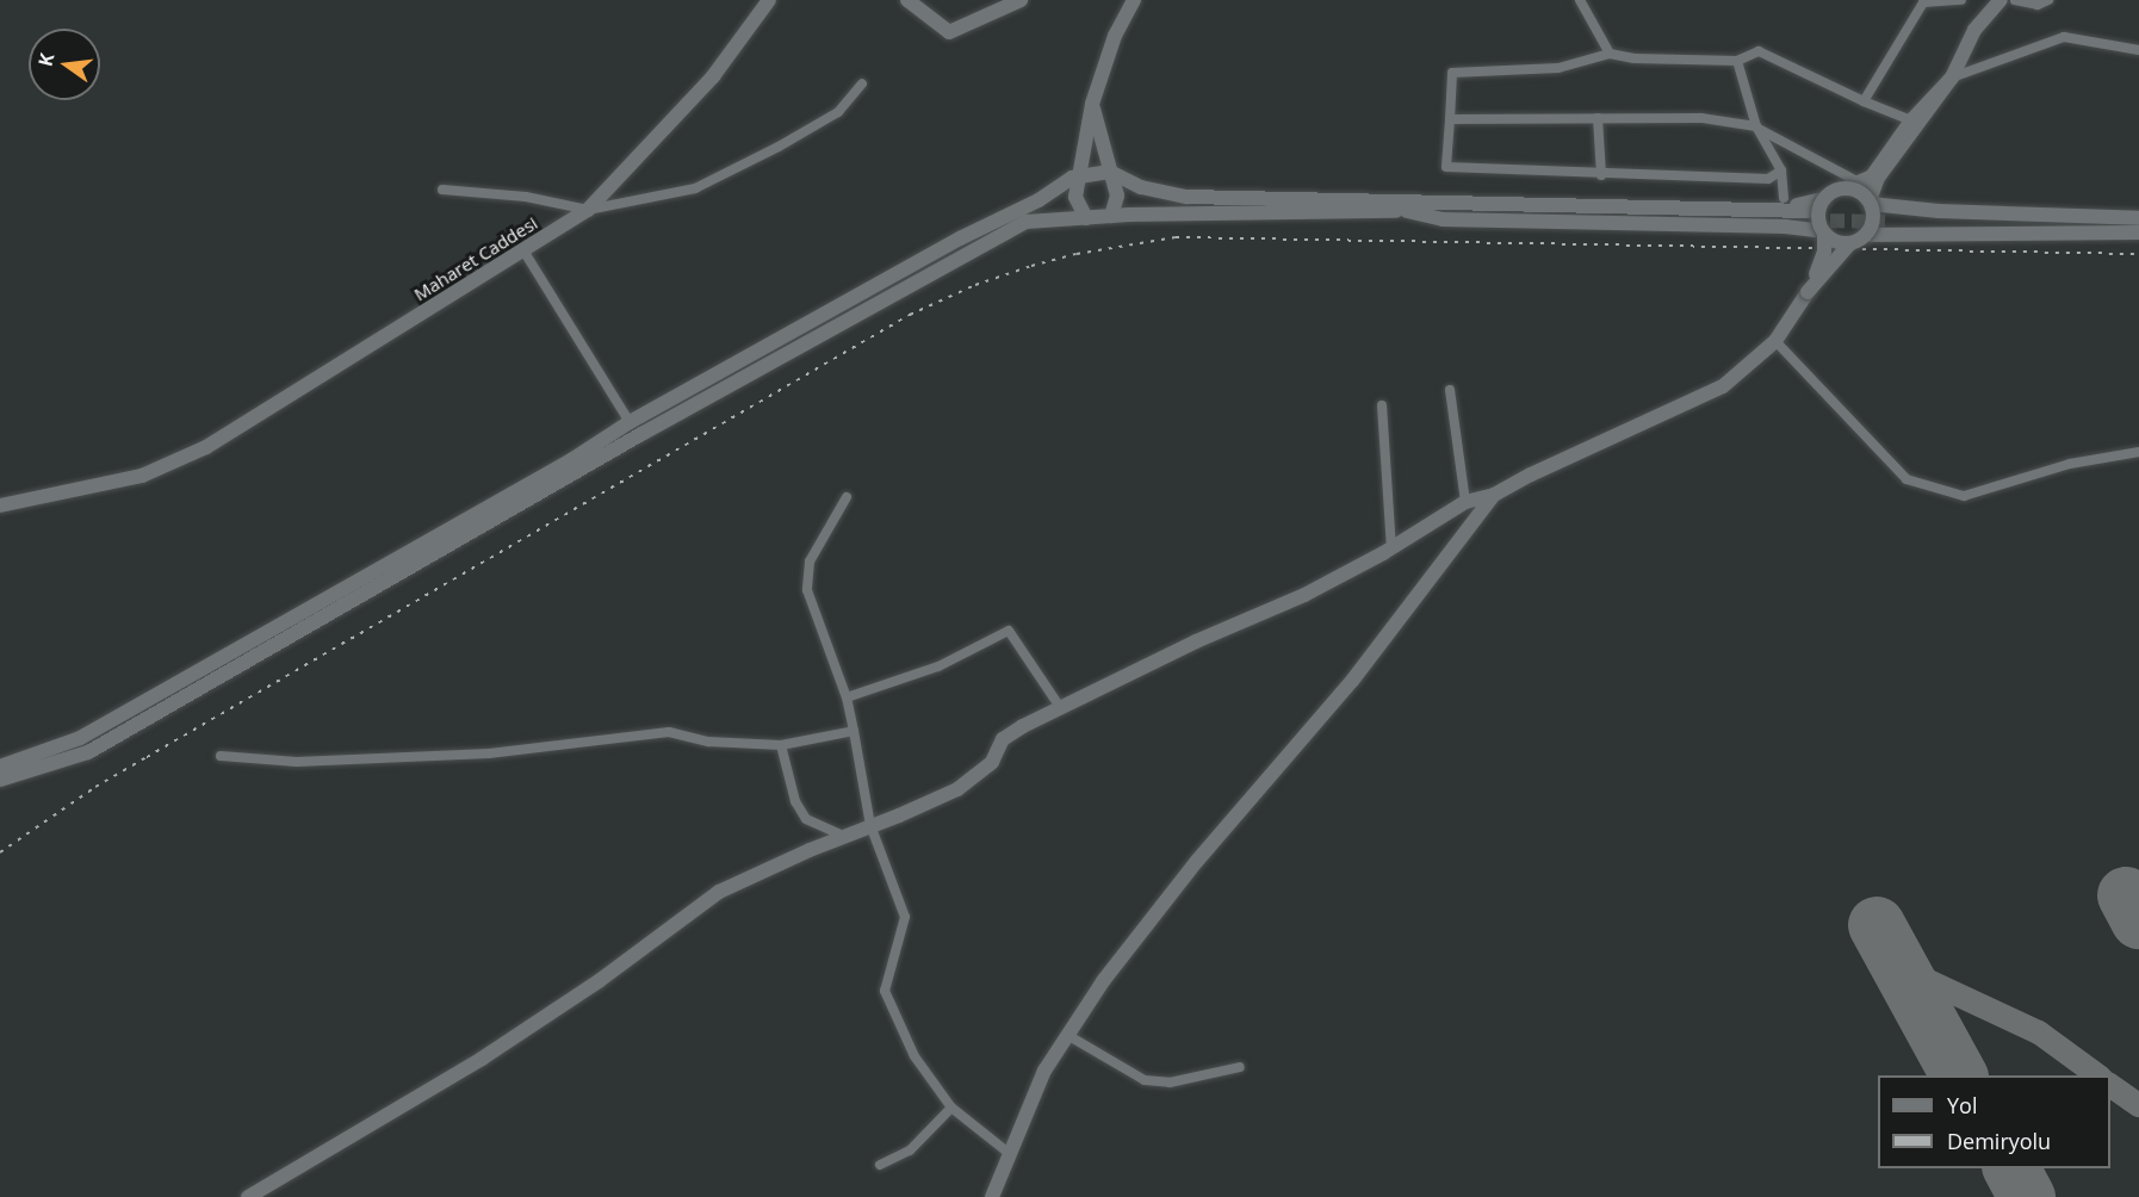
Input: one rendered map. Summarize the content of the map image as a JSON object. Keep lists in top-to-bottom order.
{
  "streets": {
    "main road": ["Maharet Caddesi"]
  },
  "legend": ["Yol", "Demiryolu"],
  "north": "left"
}
